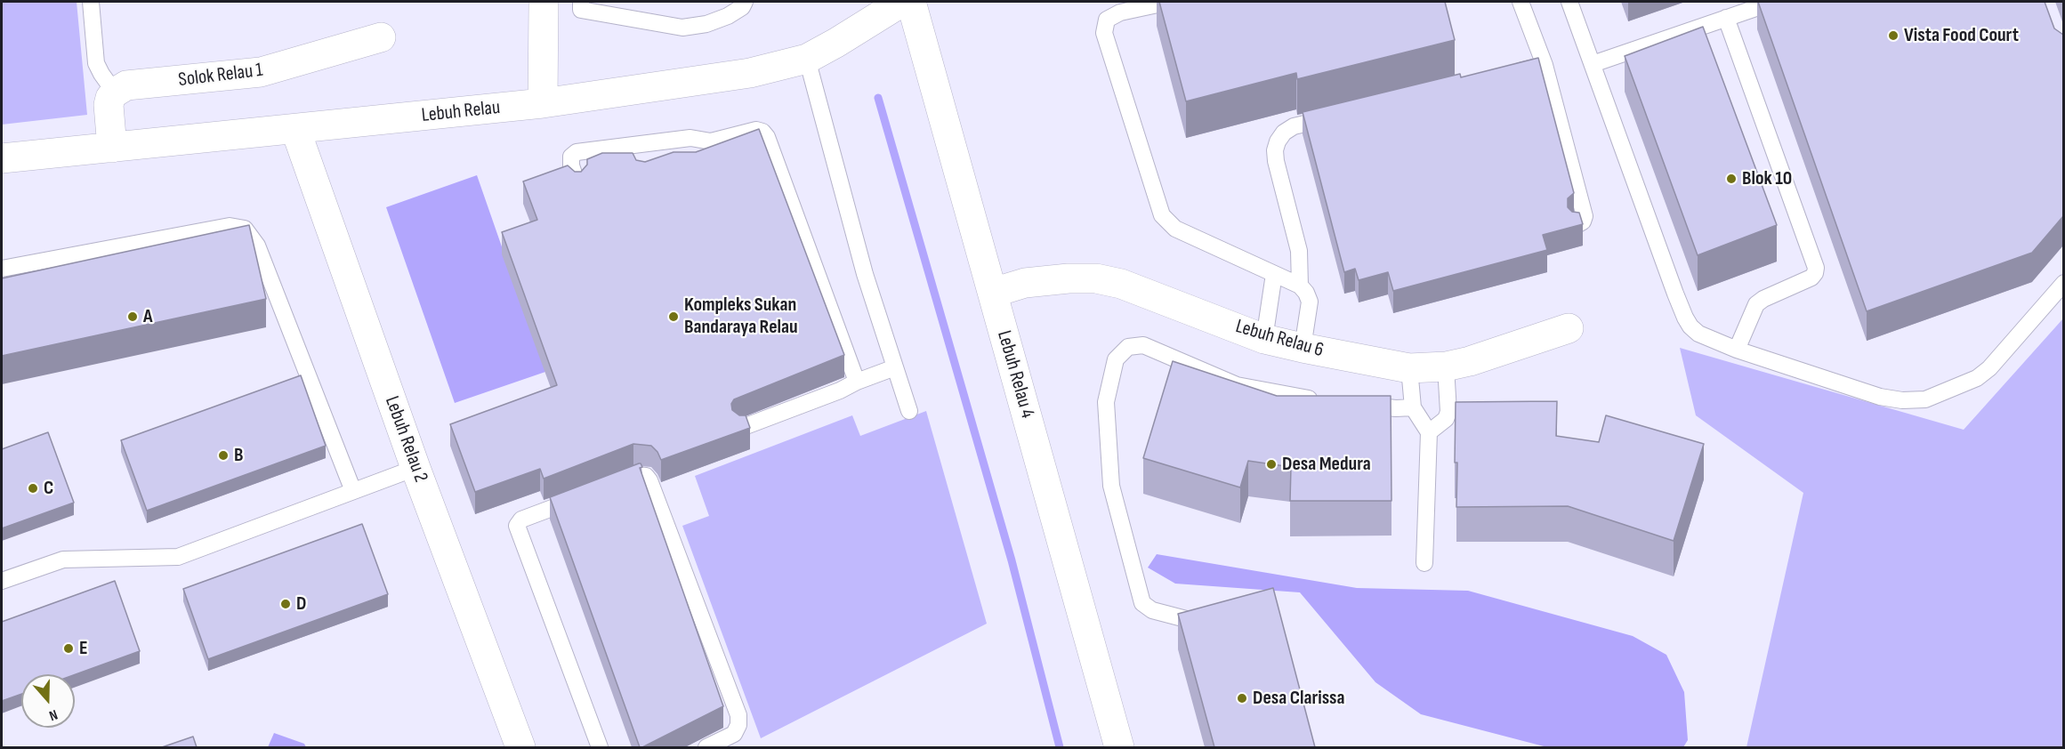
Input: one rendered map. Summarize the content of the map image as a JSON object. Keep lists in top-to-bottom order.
{
  "streets": {
    "street": [
      "Solok Relau 1",
      "Lebuh Relau",
      "Lebuh Relau 6",
      "Lebuh Relau 4",
      "Lebuh Relau 2"
    ]
  },
  "crossings": [
    ["Lebuh Relau", "Lebuh Relau 2"],
    ["Lebuh Relau 6", "Lebuh Relau 4"]
  ],
  "places": [
    "Vista Food Court",
    "Blok 10",
    "A",
    "Kompleks Sukan Bandaraya Relau",
    "B",
    "Desa Medura",
    "C",
    "D",
    "E",
    "Desa Clarissa"
  ],
  "north": "bottom"
}
